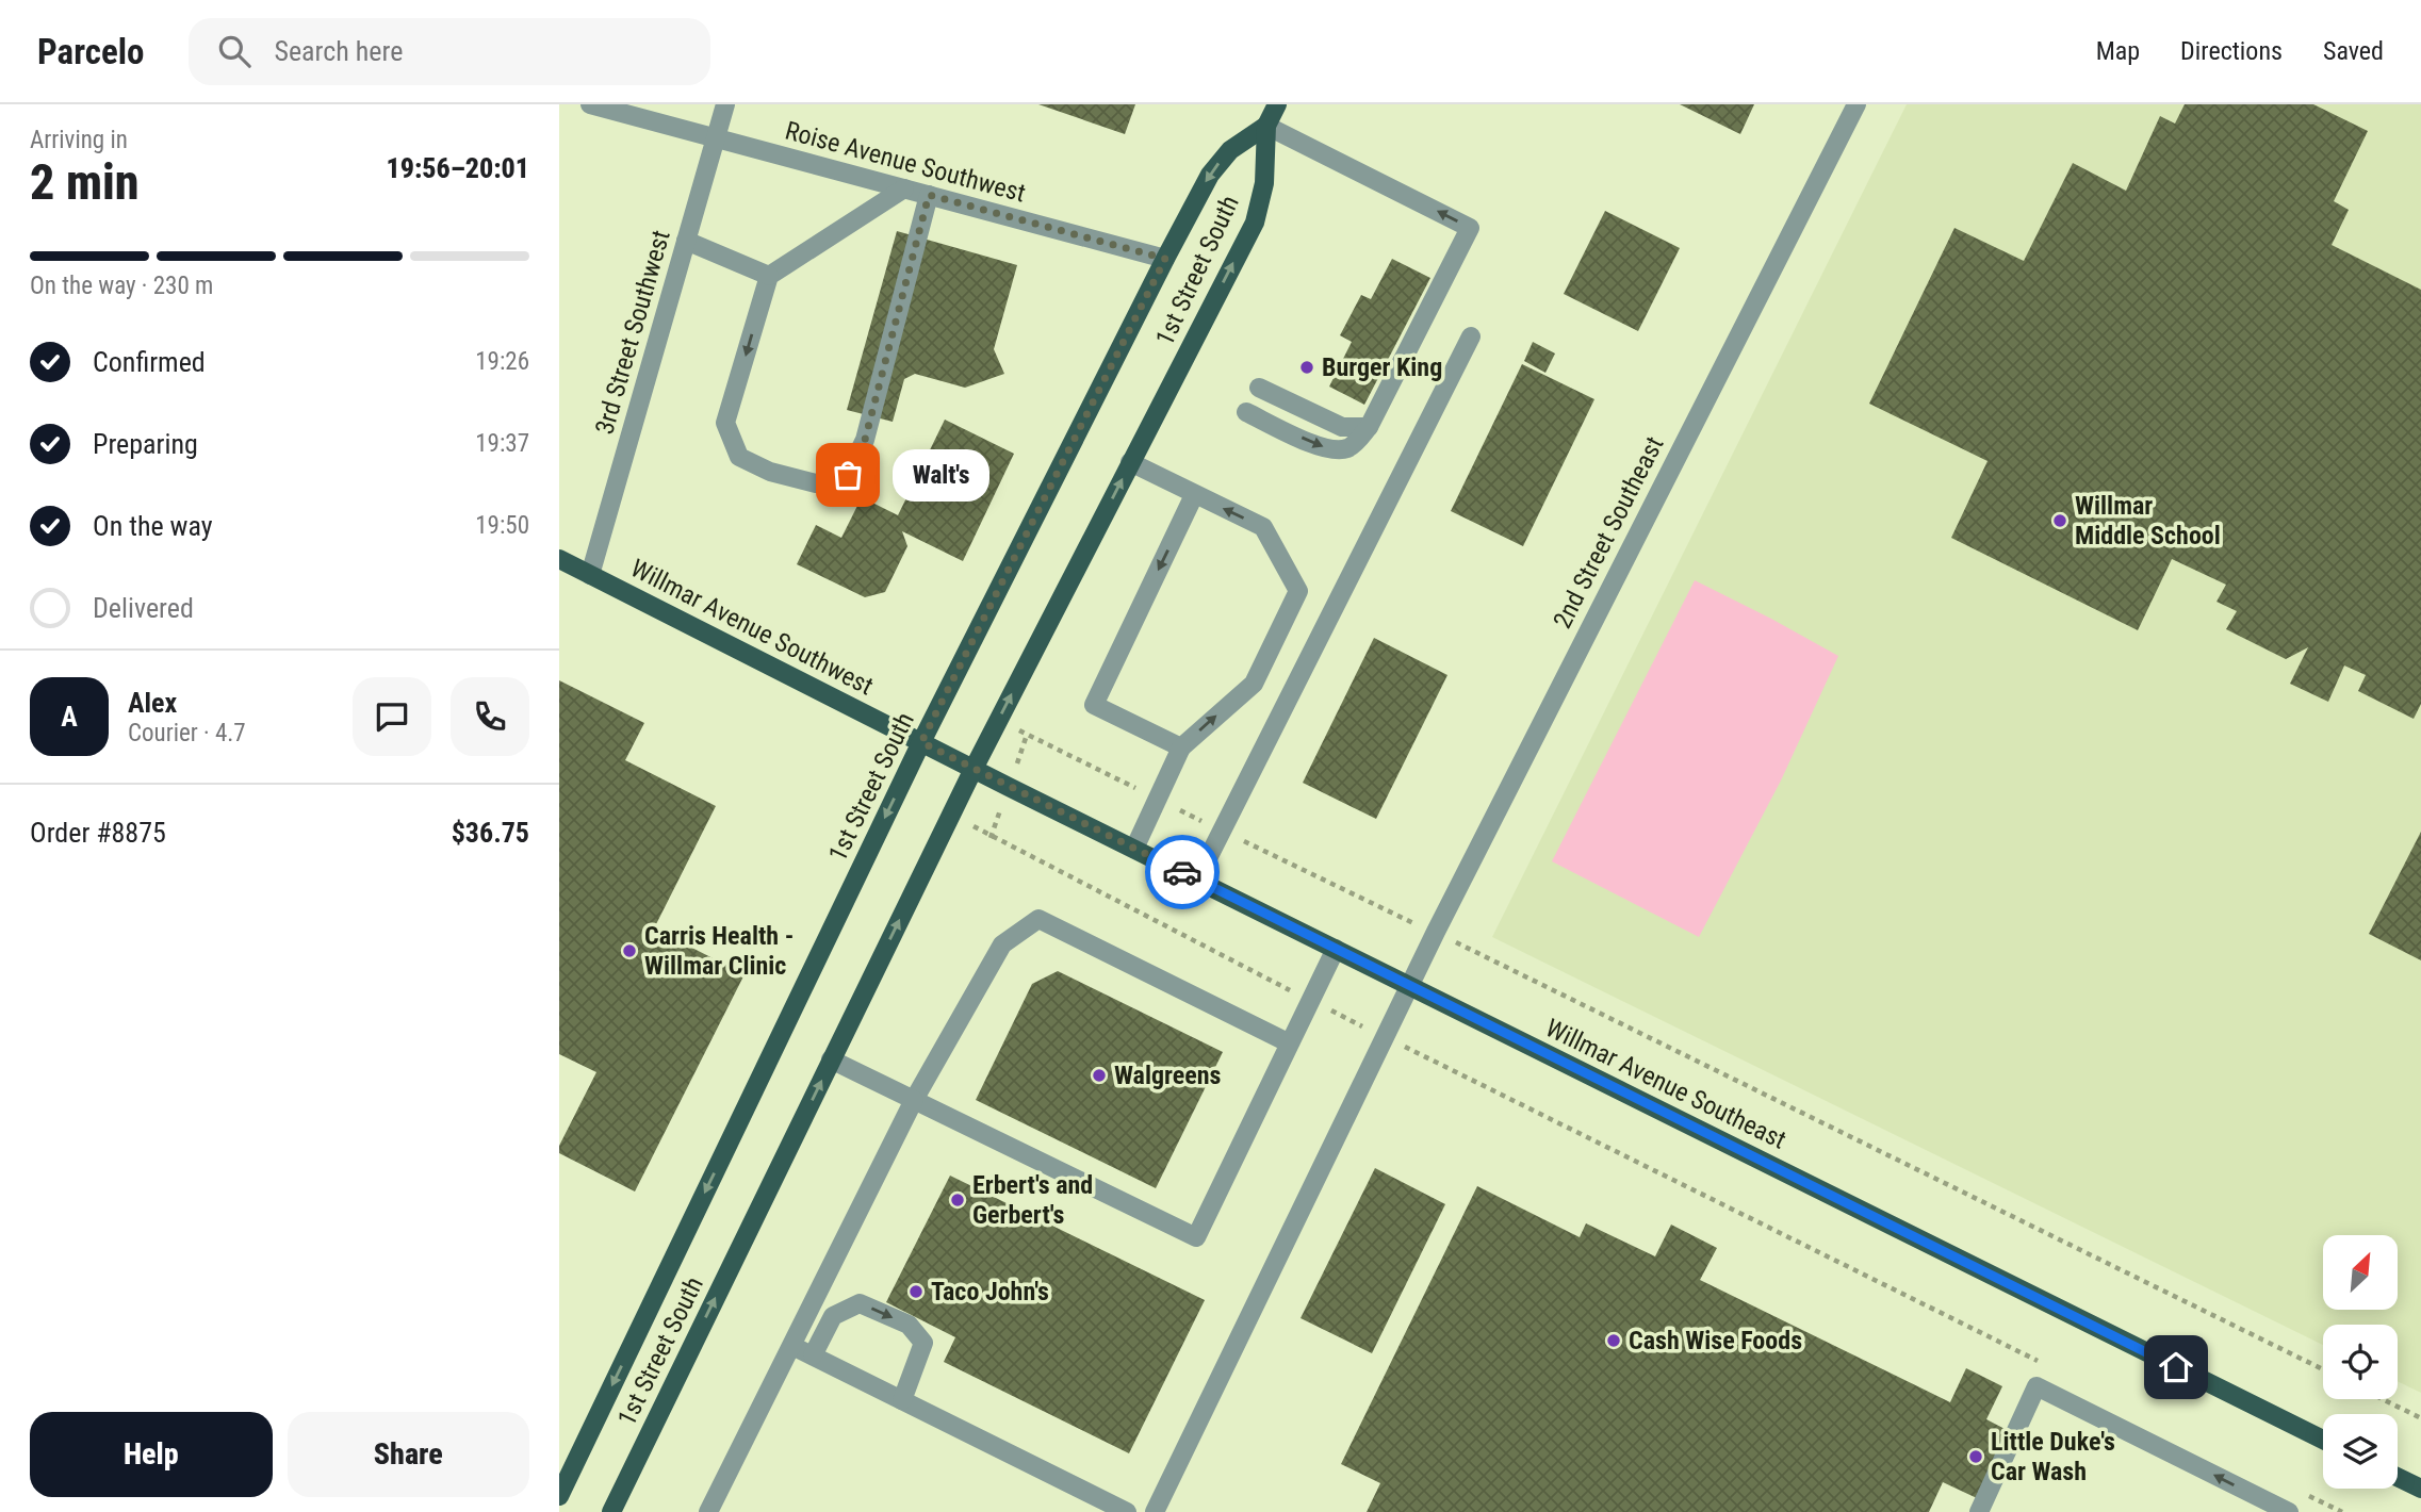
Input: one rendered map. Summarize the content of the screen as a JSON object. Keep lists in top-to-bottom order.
{
  "streets": {
    "main road": ["1st Street South", "Willmar Avenue Southwest", "Willmar Avenue Southeast"],
    "street": ["Roise Avenue Southwest", "3rd Street Southwest", "2nd Street Southeast"]
  },
  "crossings": [
    ["Roise Avenue Southwest", "1st Street South"],
    ["Roise Avenue Southwest", "3rd Street Southwest"],
    ["1st Street South", "Willmar Avenue Southwest"],
    ["1st Street South", "Willmar Avenue Southeast"],
    ["3rd Street Southwest", "Willmar Avenue Southwest"],
    ["2nd Street Southeast", "Willmar Avenue Southeast"],
    ["Willmar Avenue Southwest", "Willmar Avenue Southeast"]
  ],
  "places": [
    "Burger King",
    "Walt's",
    "Willmar Middle School",
    "Carris Health - Willmar Clinic",
    "Walgreens",
    "Erbert's and Gerbert's",
    "Taco John's",
    "Cash Wise Foods",
    "Little Duke's Car Wash"
  ],
  "north": "top right",
  "page": {
    "header": "Parcelo",
    "search": "Search here",
    "nav": ["Map", "Directions", "Saved"],
    "heading": ["2 min", "Arriving in", "19:56–20:01"],
    "panel": [
      "Alex",
      "Courier · 4.7",
      "Order #8875",
      "$36.75"
    ],
    "bar": "On the way · 230 m",
    "list": [
      ["Confirmed", "19:26"],
      ["Preparing", "19:37"],
      ["On the way", "19:50"],
      "Delivered"
    ],
    "bubble": "Walt's",
    "round": "A",
    "buttons": ["Help", "Share"]
  }
}
